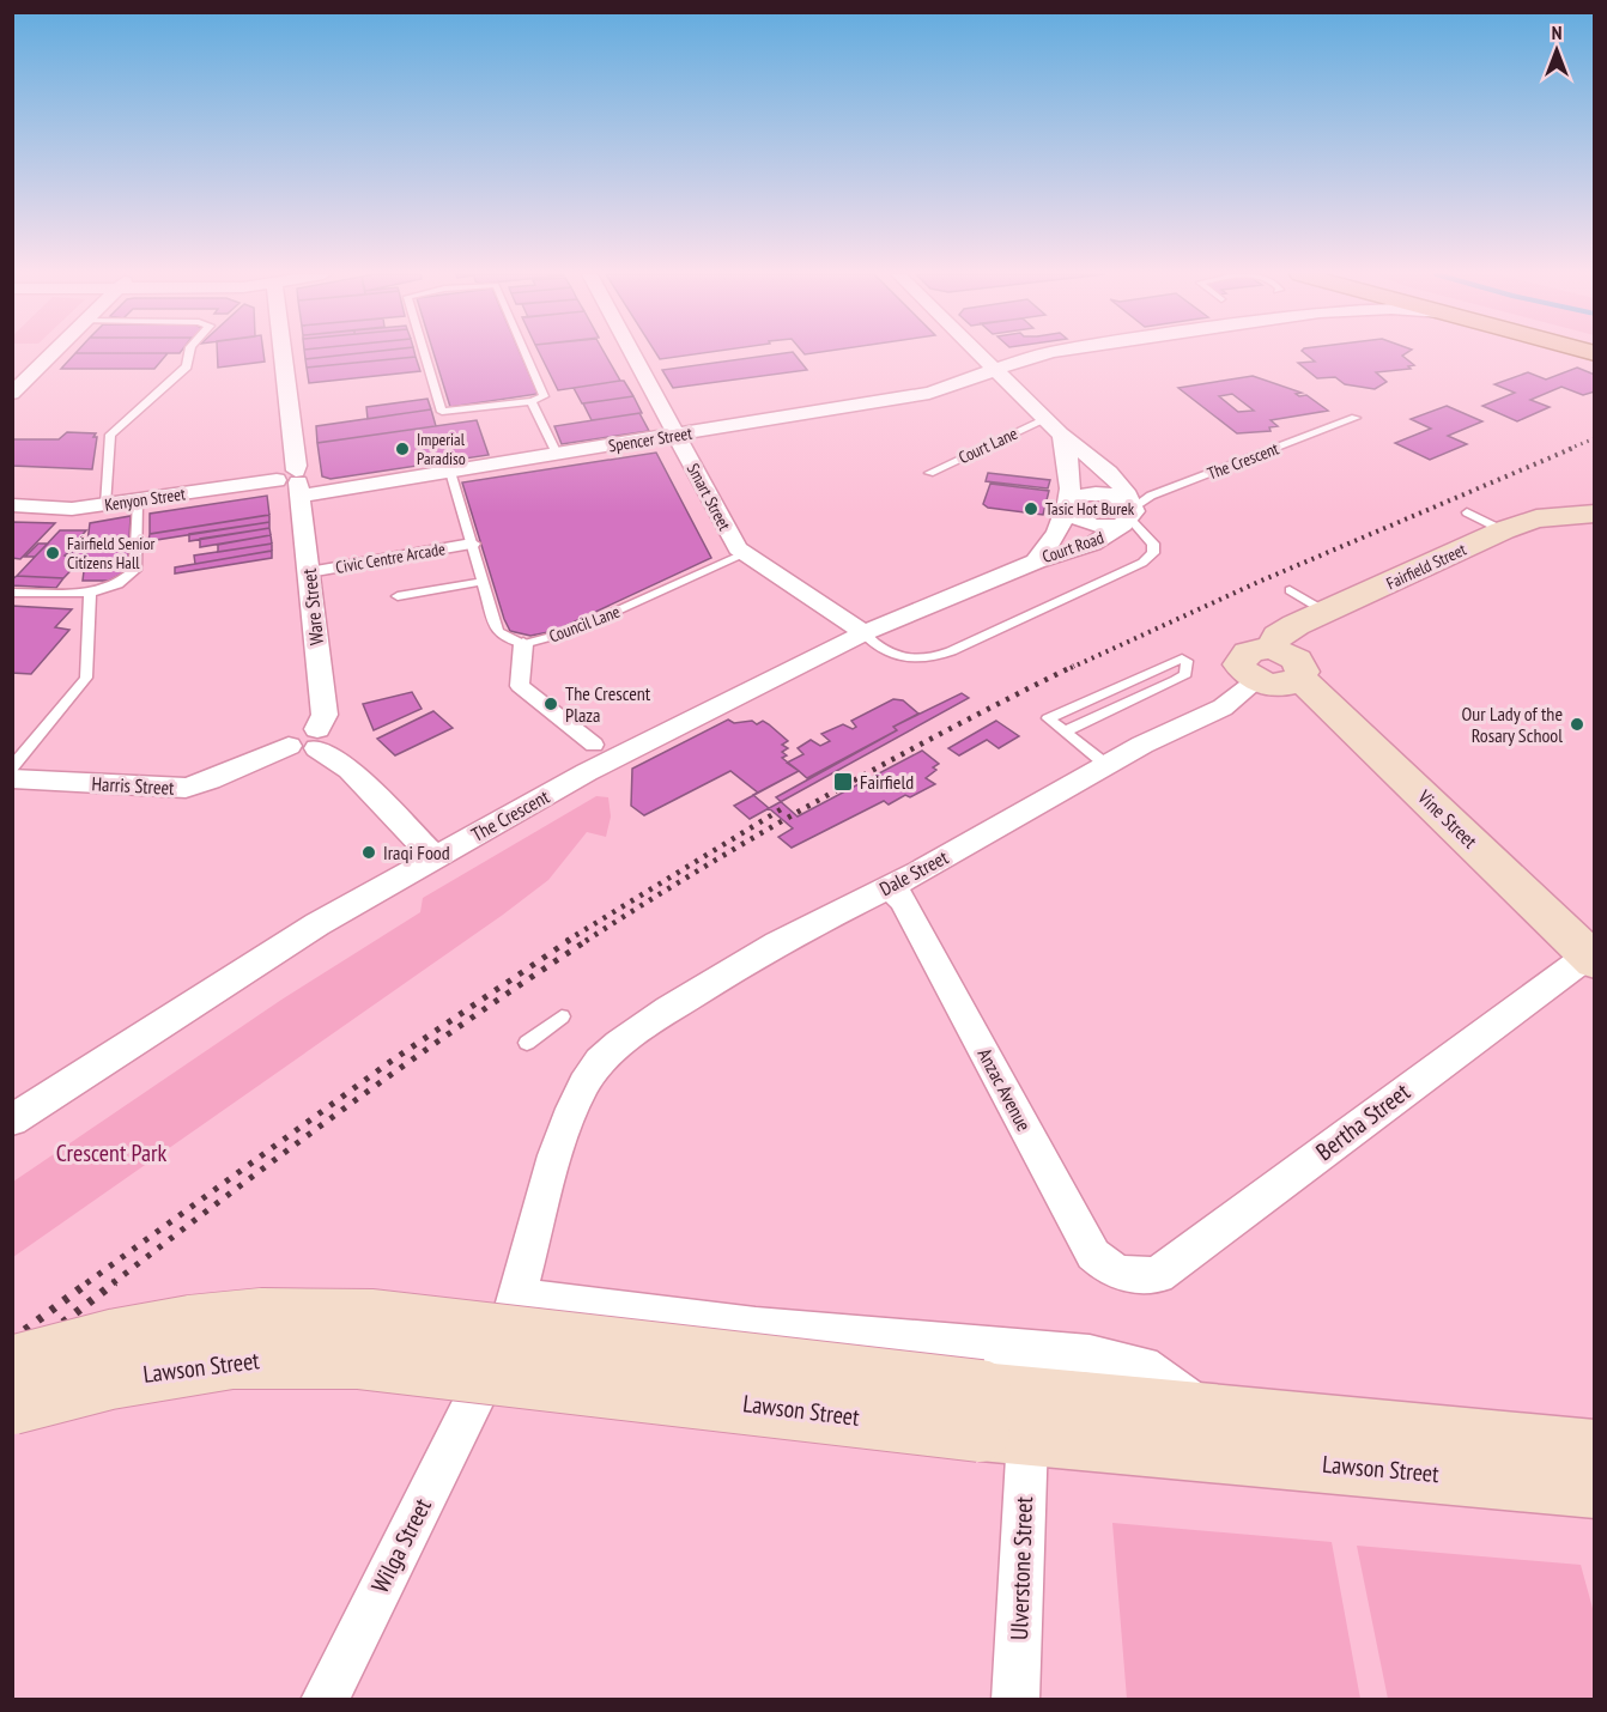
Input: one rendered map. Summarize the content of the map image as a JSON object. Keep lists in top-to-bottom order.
{
  "streets": {
    "main road": ["Fairfield Street", "Vine Street", "Lawson Street"],
    "street": [
      "Spencer Street",
      "The Crescent",
      "Smart Street",
      "Kenyon Street",
      "Court Road",
      "Civic Centre Arcade",
      "Ware Street",
      "Harris Street",
      "Dale Street",
      "Anzac Avenue",
      "Bertha Street",
      "Wilga Street",
      "Ulverstone Street"
    ],
    "lane": ["Court Lane", "Council Lane"]
  },
  "crossings": [
    ["Spencer Street", "Smart Street"],
    ["Spencer Street", "Kenyon Street"],
    ["Spencer Street", "Ware Street"],
    ["Spencer Street", "Council Lane"],
    ["The Crescent", "Smart Street"],
    ["The Crescent", "Court Road"],
    ["Smart Street", "Council Lane"],
    ["Kenyon Street", "Ware Street"],
    ["Civic Centre Arcade", "Ware Street"],
    ["Civic Centre Arcade", "Council Lane"],
    ["Fairfield Street", "Vine Street"],
    ["Fairfield Street", "Dale Street"],
    ["Ware Street", "Harris Street"],
    ["Vine Street", "Bertha Street"],
    ["Dale Street", "Anzac Avenue"],
    ["Dale Street", "Lawson Street"],
    ["Anzac Avenue", "Bertha Street"],
    ["Lawson Street", "Ulverstone Street"]
  ],
  "parks": ["Crescent Park"],
  "places": {
    "other": [
      "Imperial Paradiso",
      "Tasic Hot Burek",
      "Fairfield Senior Citizens Hall",
      "The Crescent Plaza",
      "Our Lady of the Rosary School",
      "Iraqi Food"
    ],
    "transit": ["Fairfield"]
  },
  "north": "top"
}
